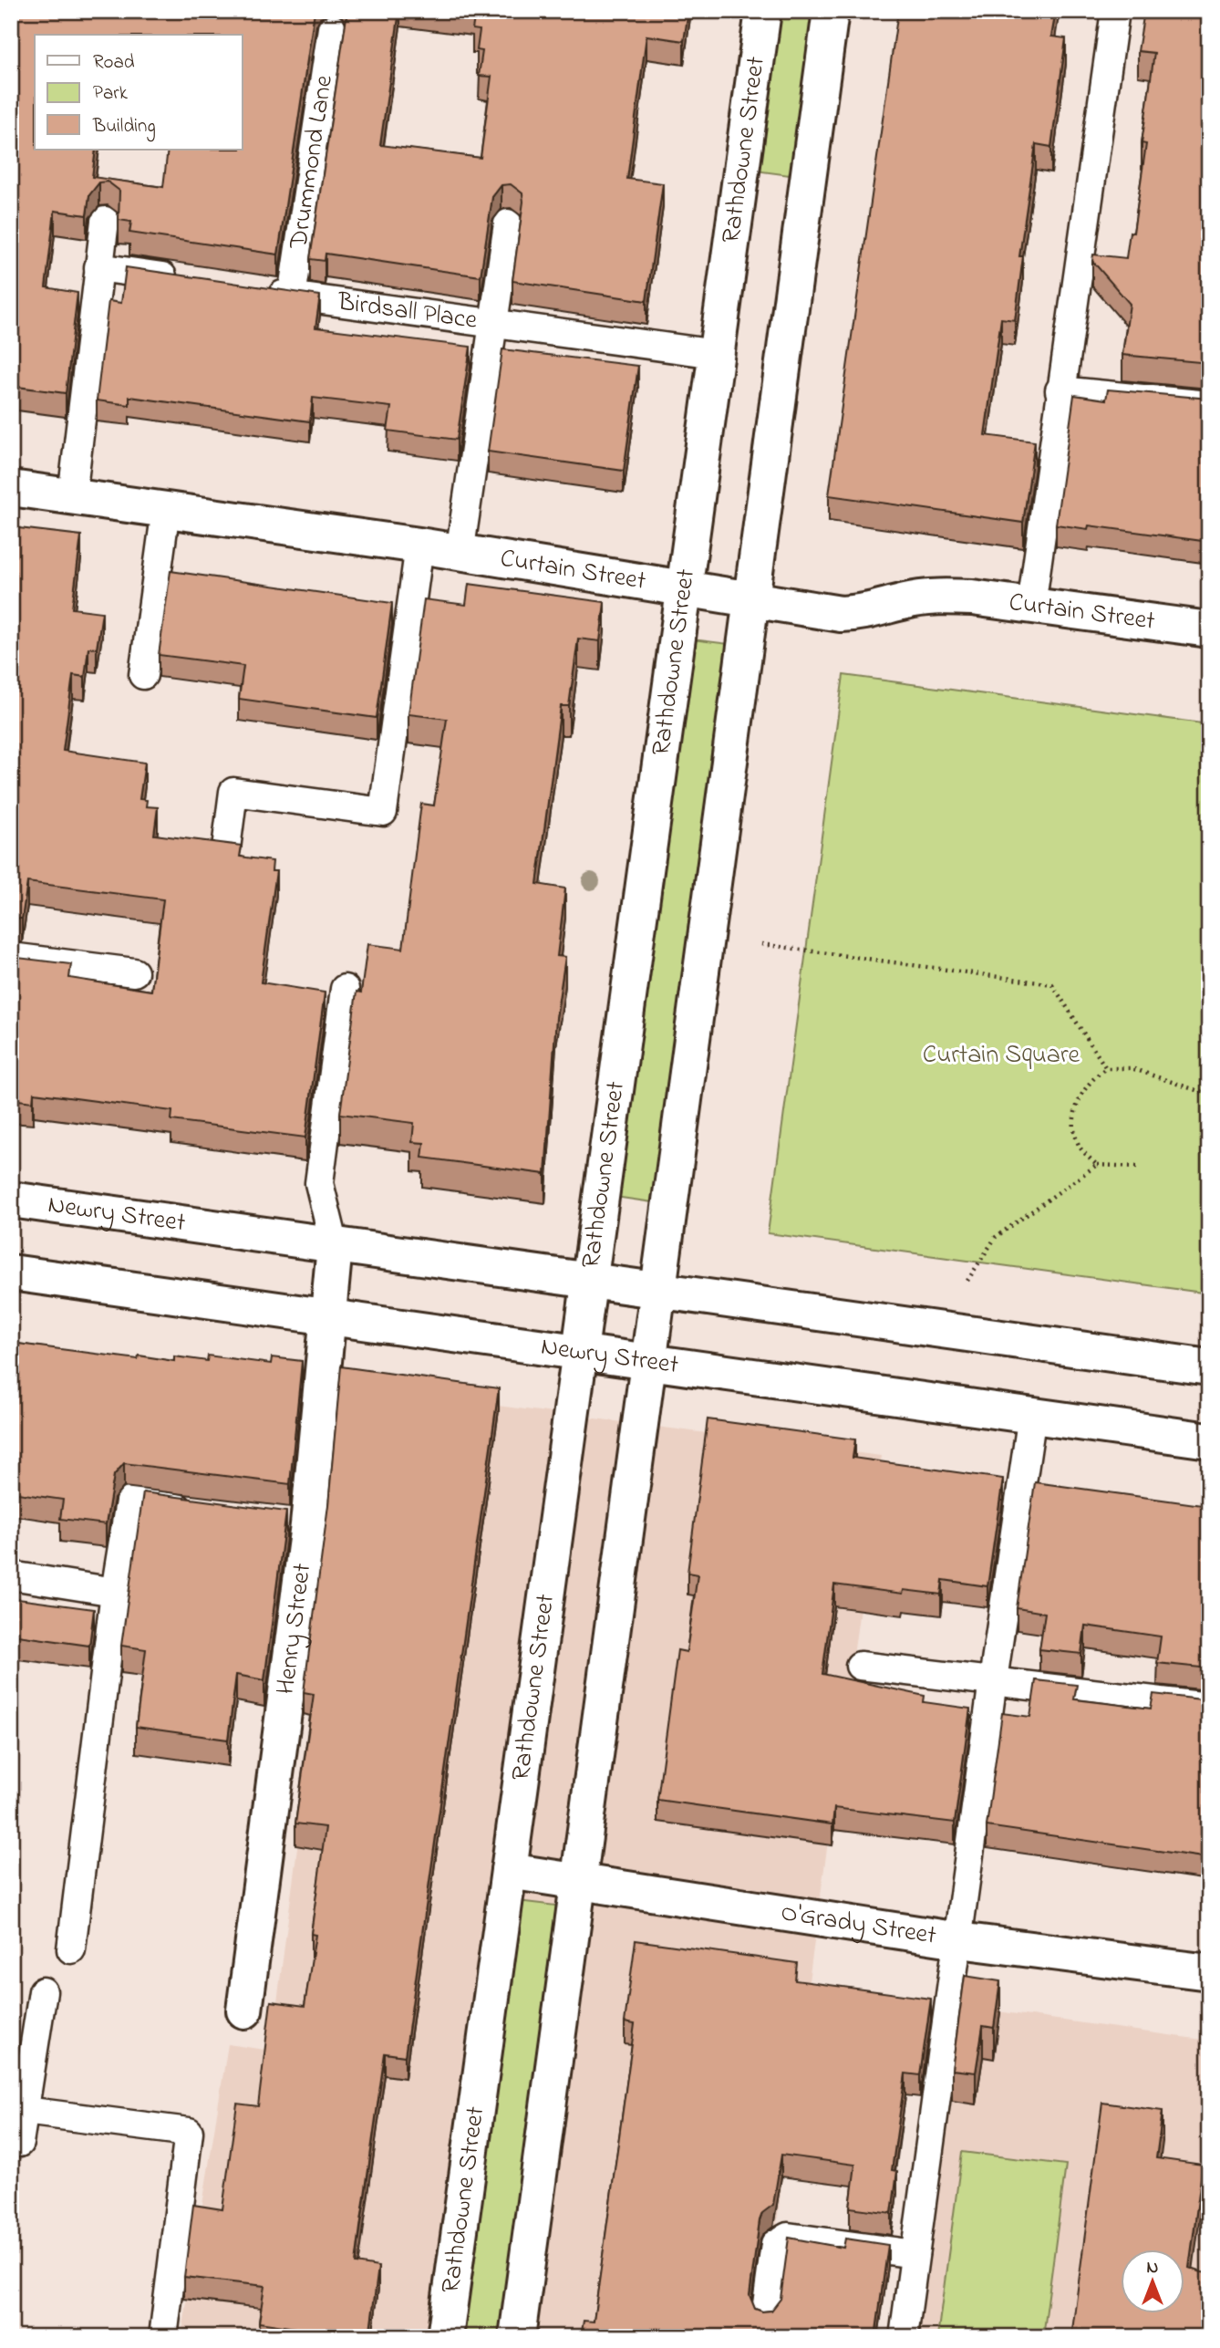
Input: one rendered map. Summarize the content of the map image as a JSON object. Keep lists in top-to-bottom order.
{
  "streets": {
    "street": [
      "Rathdowne Street",
      "Curtain Street",
      "Newry Street",
      "Henry Street",
      "O'Grady Street"
    ],
    "lane": ["Drummond Lane", "Birdsall Place"]
  },
  "crossings": [
    ["Rathdowne Street", "Birdsall Place"],
    ["Rathdowne Street", "Curtain Street"],
    ["Rathdowne Street", "Newry Street"],
    ["Rathdowne Street", "O'Grady Street"],
    ["Drummond Lane", "Birdsall Place"],
    ["Newry Street", "Henry Street"]
  ],
  "parks": ["Curtain Square"],
  "legend": ["Road", "Park", "Building"],
  "north": "top"
}
